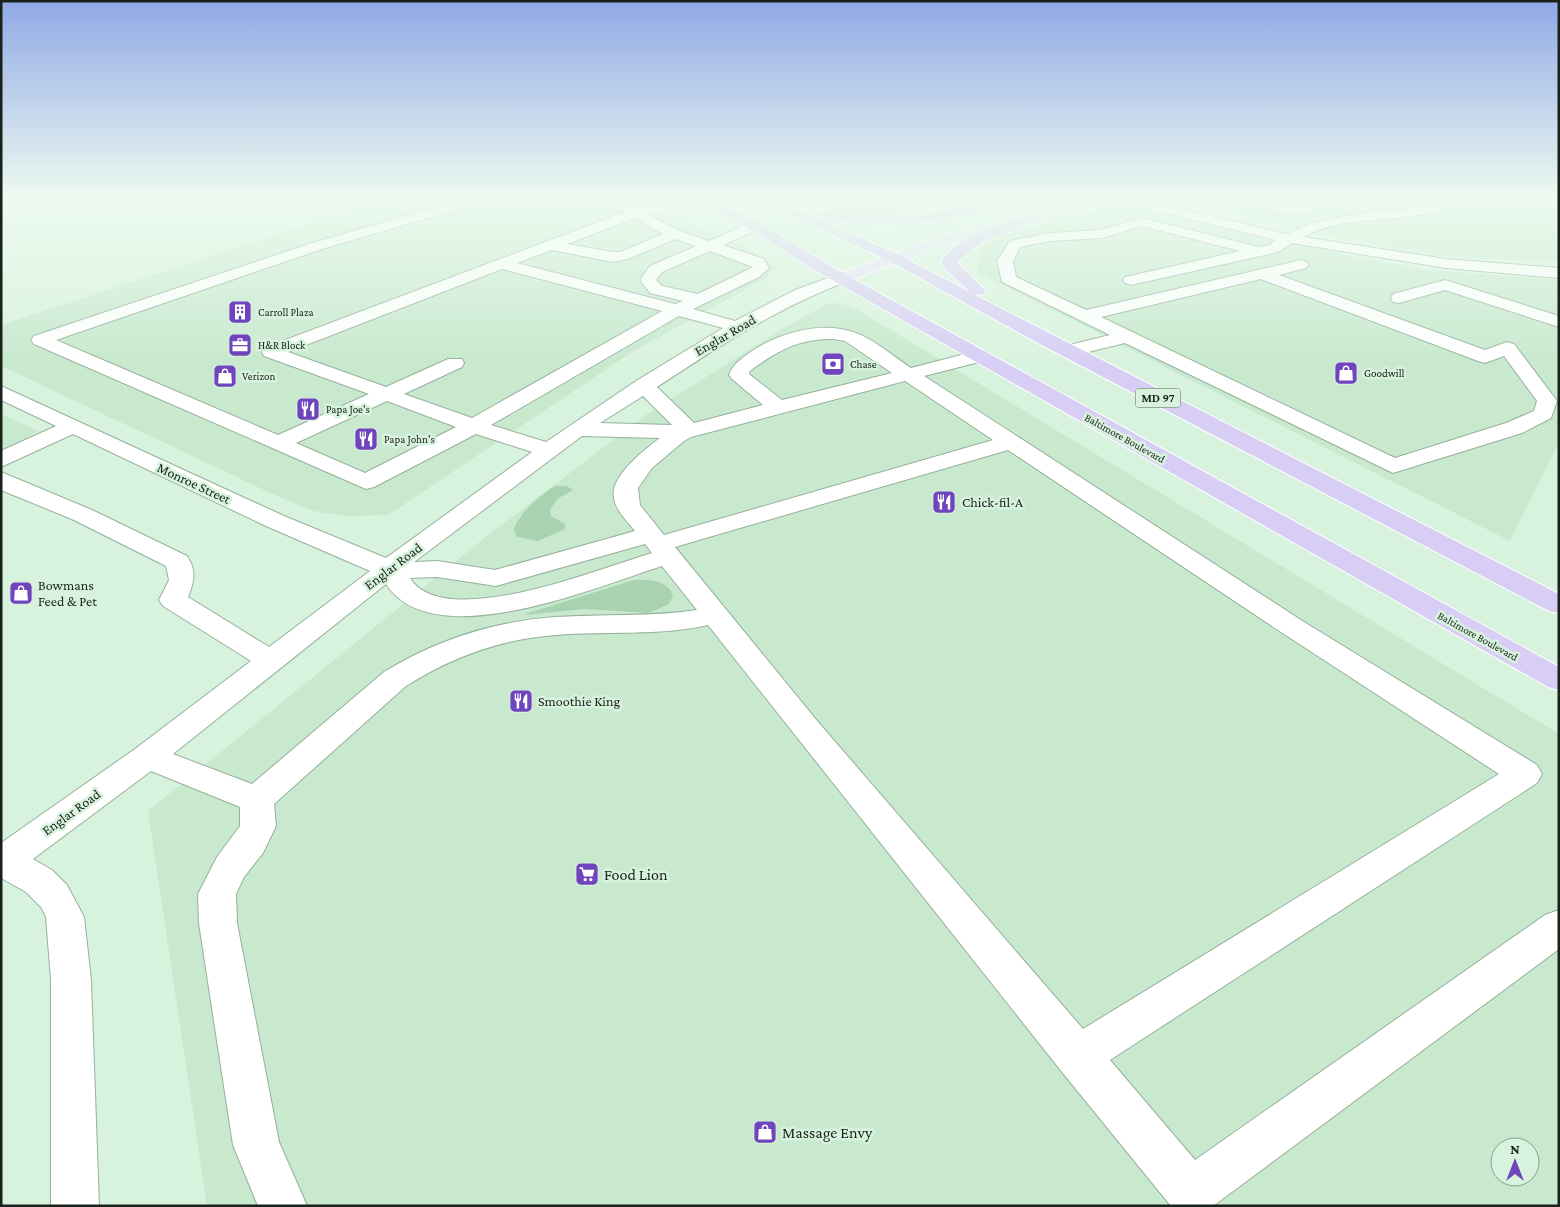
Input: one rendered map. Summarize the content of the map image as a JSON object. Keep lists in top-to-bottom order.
{
  "streets": {
    "highway": ["MD 97", "Baltimore Boulevard"],
    "main road": ["Englar Road"],
    "street": ["Monroe Street"]
  },
  "crossings": [
    ["Englar Road", "Baltimore Boulevard"],
    ["Englar Road", "Monroe Street"]
  ],
  "places": {
    "building": ["Carroll Plaza"],
    "office": ["H&R Block"],
    "bank": ["Chase"],
    "shop": [
      "Goodwill",
      "Verizon",
      "Bowmans Feed & Pet",
      "Massage Envy"
    ],
    "restaurant": [
      "Papa Joe's",
      "Papa John's",
      "Chick-fil-A",
      "Smoothie King"
    ],
    "supermarket": ["Food Lion"]
  },
  "north": "top"
}
